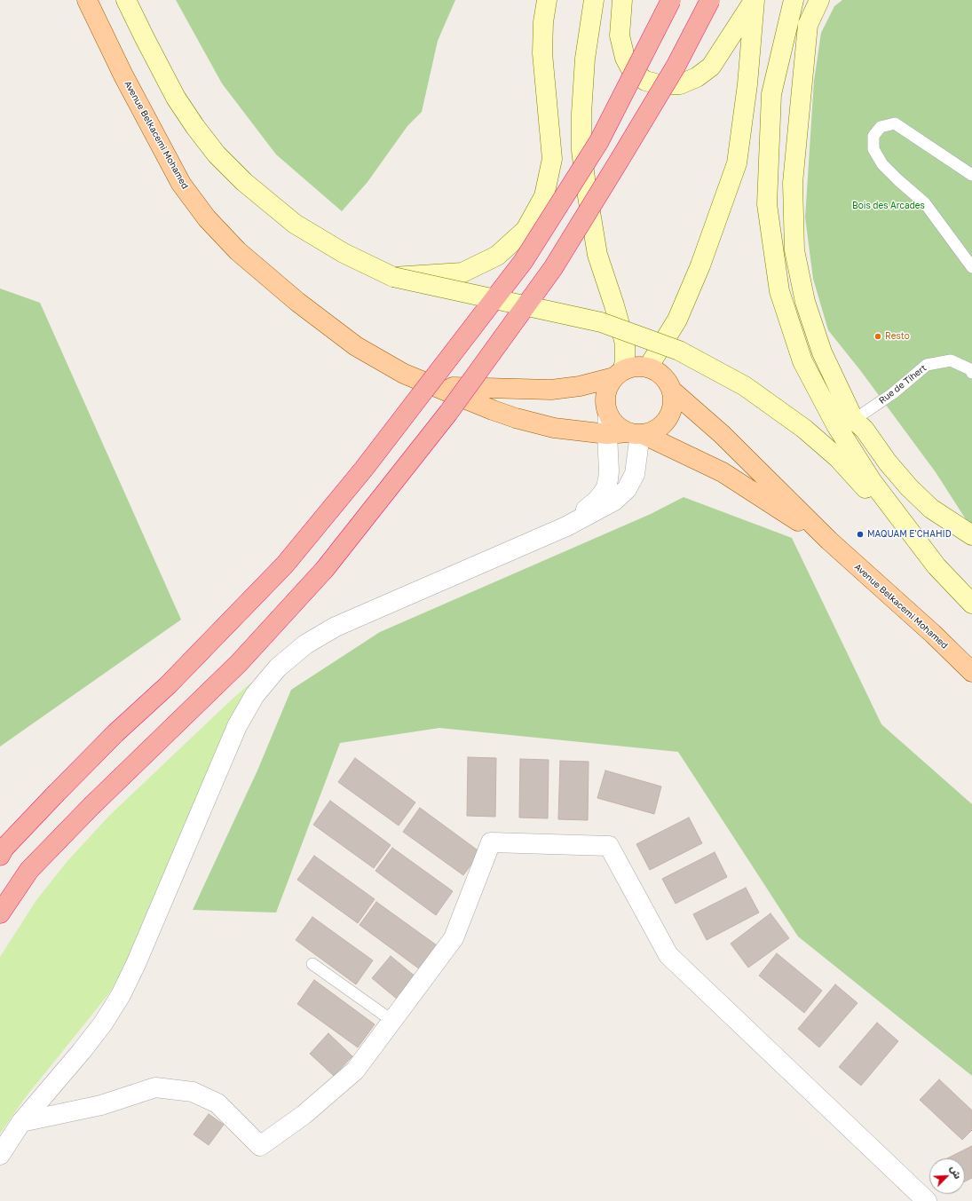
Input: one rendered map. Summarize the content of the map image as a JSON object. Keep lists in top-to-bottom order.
{
  "streets": {
    "main road": ["Avenue Belkacemi Mohamed"],
    "lane": ["Rue de Tihert"]
  },
  "parks": ["Bois des Arcades"],
  "places": ["Resto", "MAQUAM E'CHAHID"],
  "north": "top right"
}
